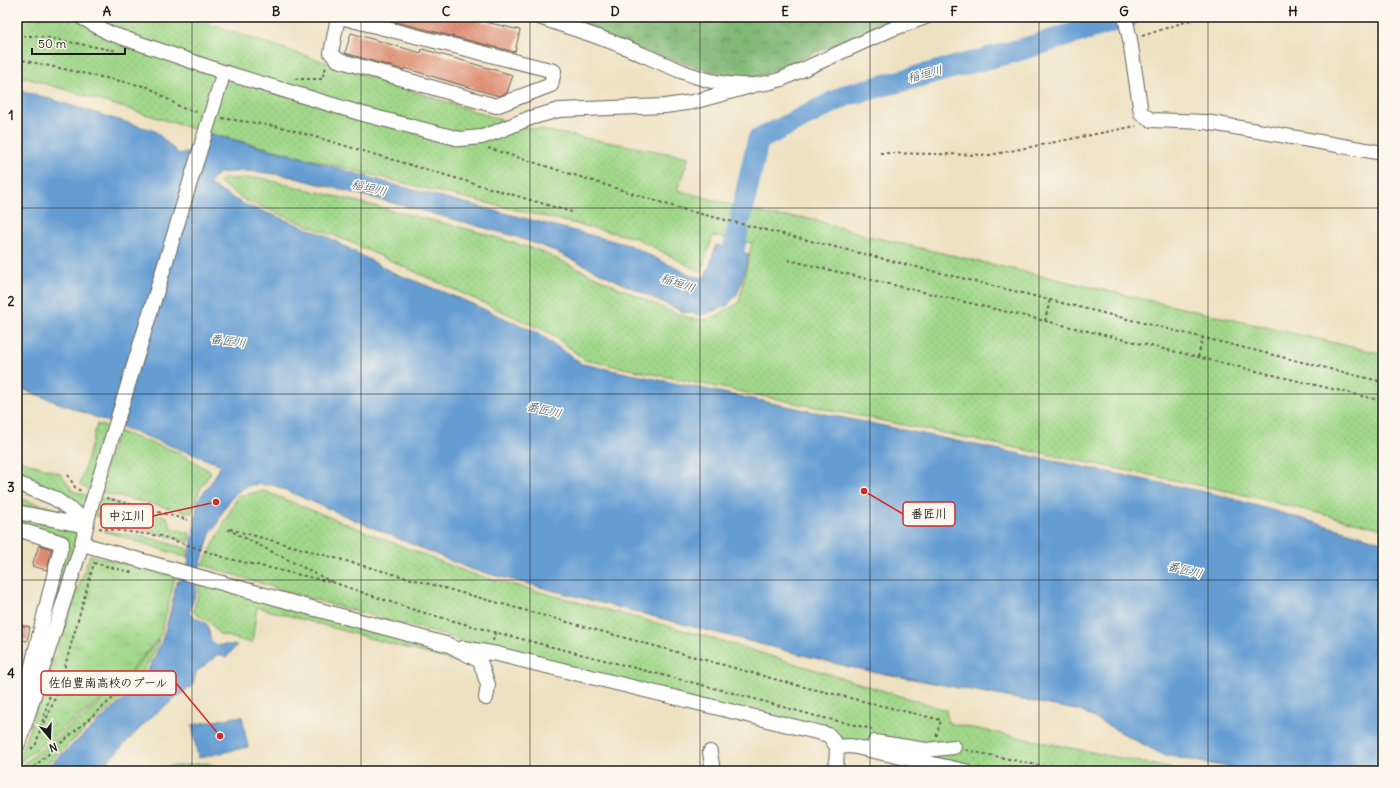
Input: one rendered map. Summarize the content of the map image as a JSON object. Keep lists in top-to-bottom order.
{
  "water": ["稲垣川", "番匠川"],
  "places": ["番匠川", "中江川", "佐伯豊南高校のプール"],
  "scale_bar": "50 m",
  "north": "bottom",
  "grid": {
    "columns": [
      "A",
      "B",
      "C",
      "D",
      "E",
      "F",
      "G",
      "H"
    ],
    "rows": [
      "1",
      "2",
      "3",
      "4"
    ]
  }
}
